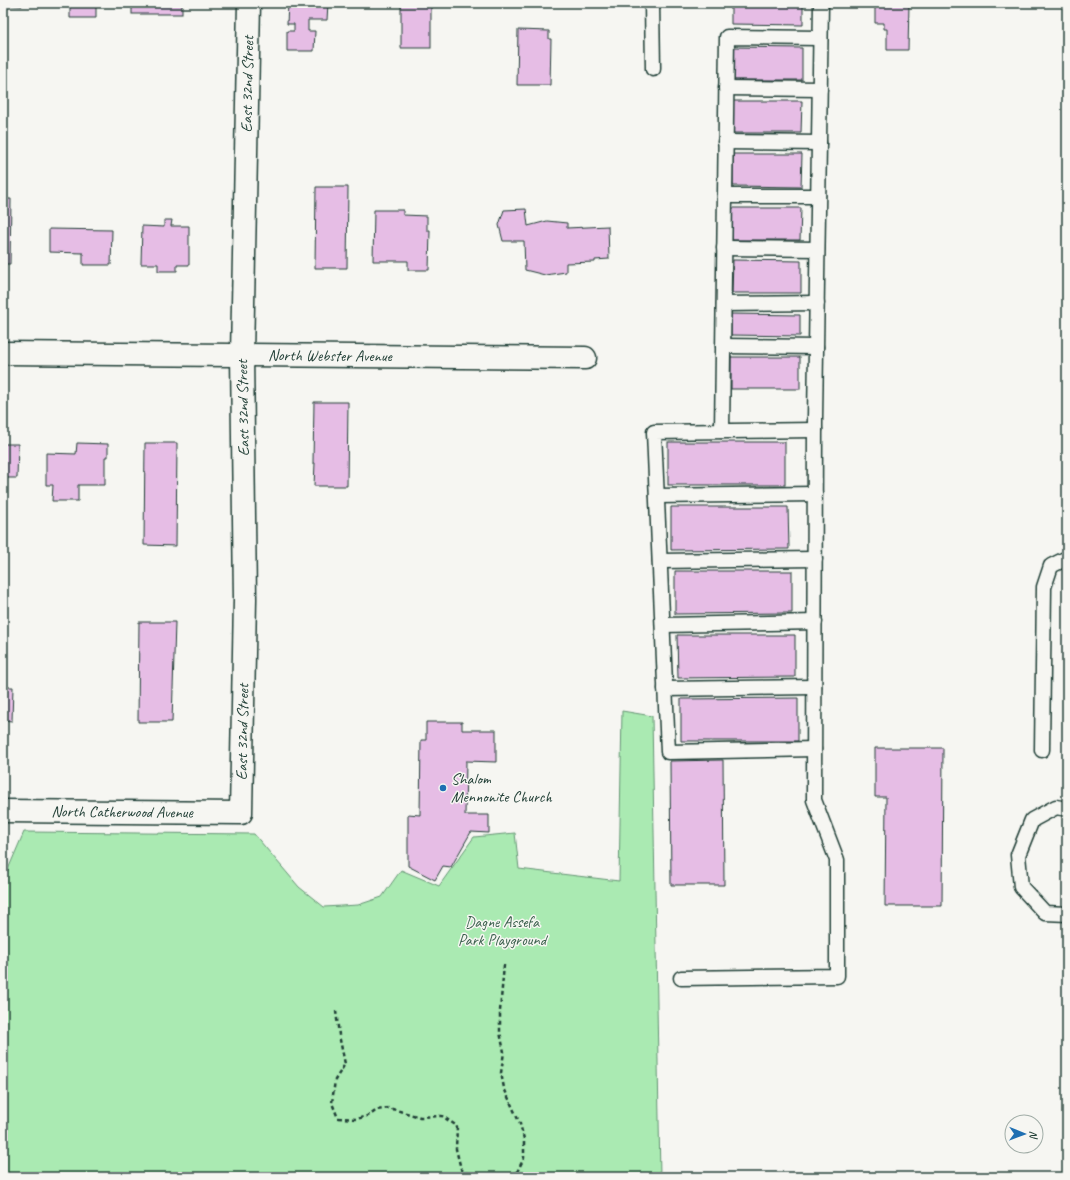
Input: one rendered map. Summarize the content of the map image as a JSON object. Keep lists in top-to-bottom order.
{
  "streets": {
    "street": ["East 32nd Street", "North Webster Avenue", "North Catherwood Avenue"]
  },
  "crossings": [
    ["East 32nd Street", "North Webster Avenue"],
    ["East 32nd Street", "North Catherwood Avenue"]
  ],
  "parks": ["Dagne Assefa Park Playground"],
  "places": ["Shalom Mennonite Church"],
  "north": "right"
}
